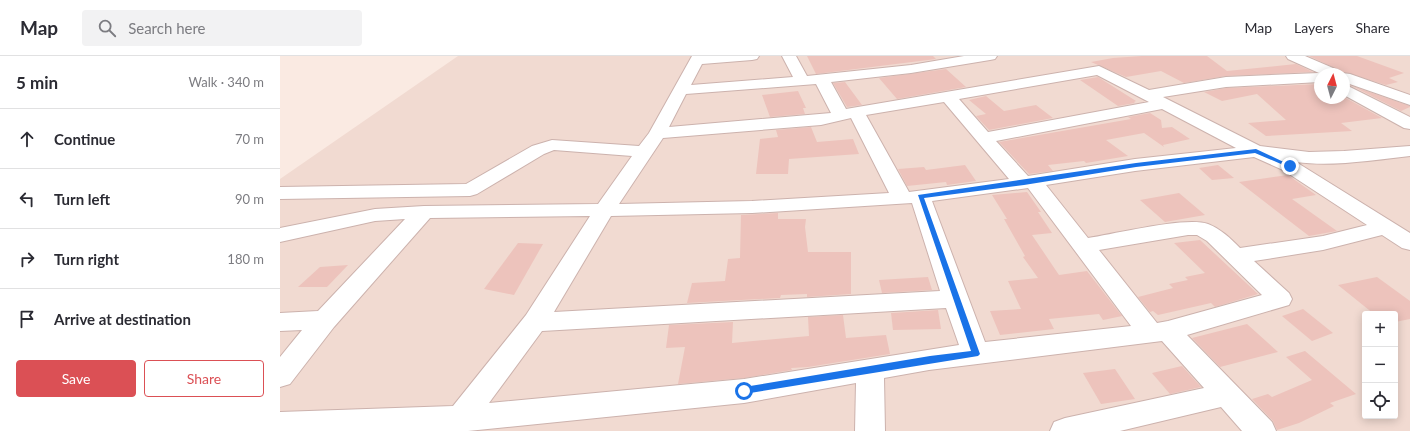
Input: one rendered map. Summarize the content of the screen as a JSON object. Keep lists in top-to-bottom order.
{
  "north": "top",
  "page": {
    "header": "Map",
    "search": "Search here",
    "nav": ["Map", "Layers", "Share"],
    "heading": ["5 min", "Walk · 340 m"],
    "list": [
      ["Continue", "70 m"],
      ["Turn left", "90 m"],
      ["Turn right", "180 m"],
      "Arrive at destination"
    ],
    "map_buttons": ["+", "−"],
    "buttons": ["Save", "Share"]
  }
}
